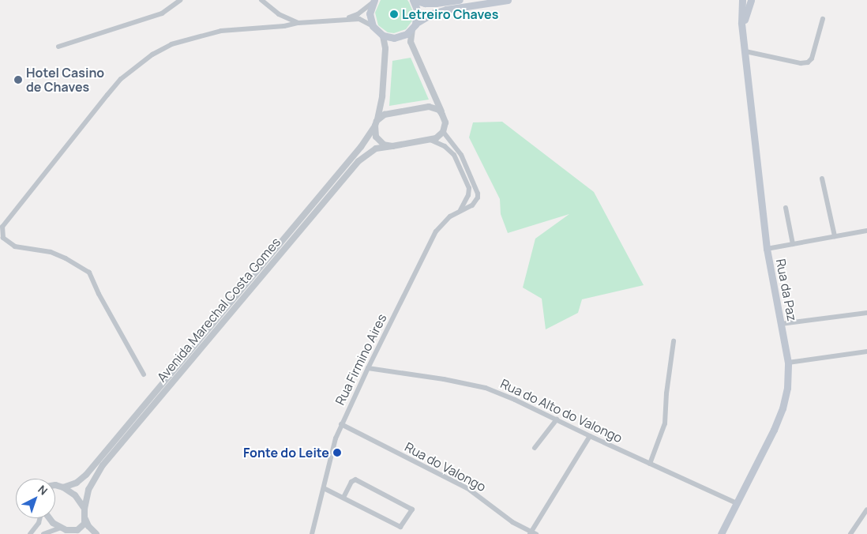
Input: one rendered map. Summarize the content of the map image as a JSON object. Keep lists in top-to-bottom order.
{
  "streets": {
    "main road": ["Rua da Paz"],
    "street": [
      "Avenida Marechal Costa Gomes",
      "Rua Firmino Aires",
      "Rua do Alto do Valongo",
      "Rua do Valongo"
    ]
  },
  "crossings": [
    ["Rua da Paz", "Rua do Alto do Valongo"],
    ["Rua Firmino Aires", "Rua do Alto do Valongo"],
    ["Rua Firmino Aires", "Rua do Valongo"]
  ],
  "places": ["Letreiro Chaves", "Hotel Casino de Chaves", "Fonte do Leite"],
  "north": "top right"
}
